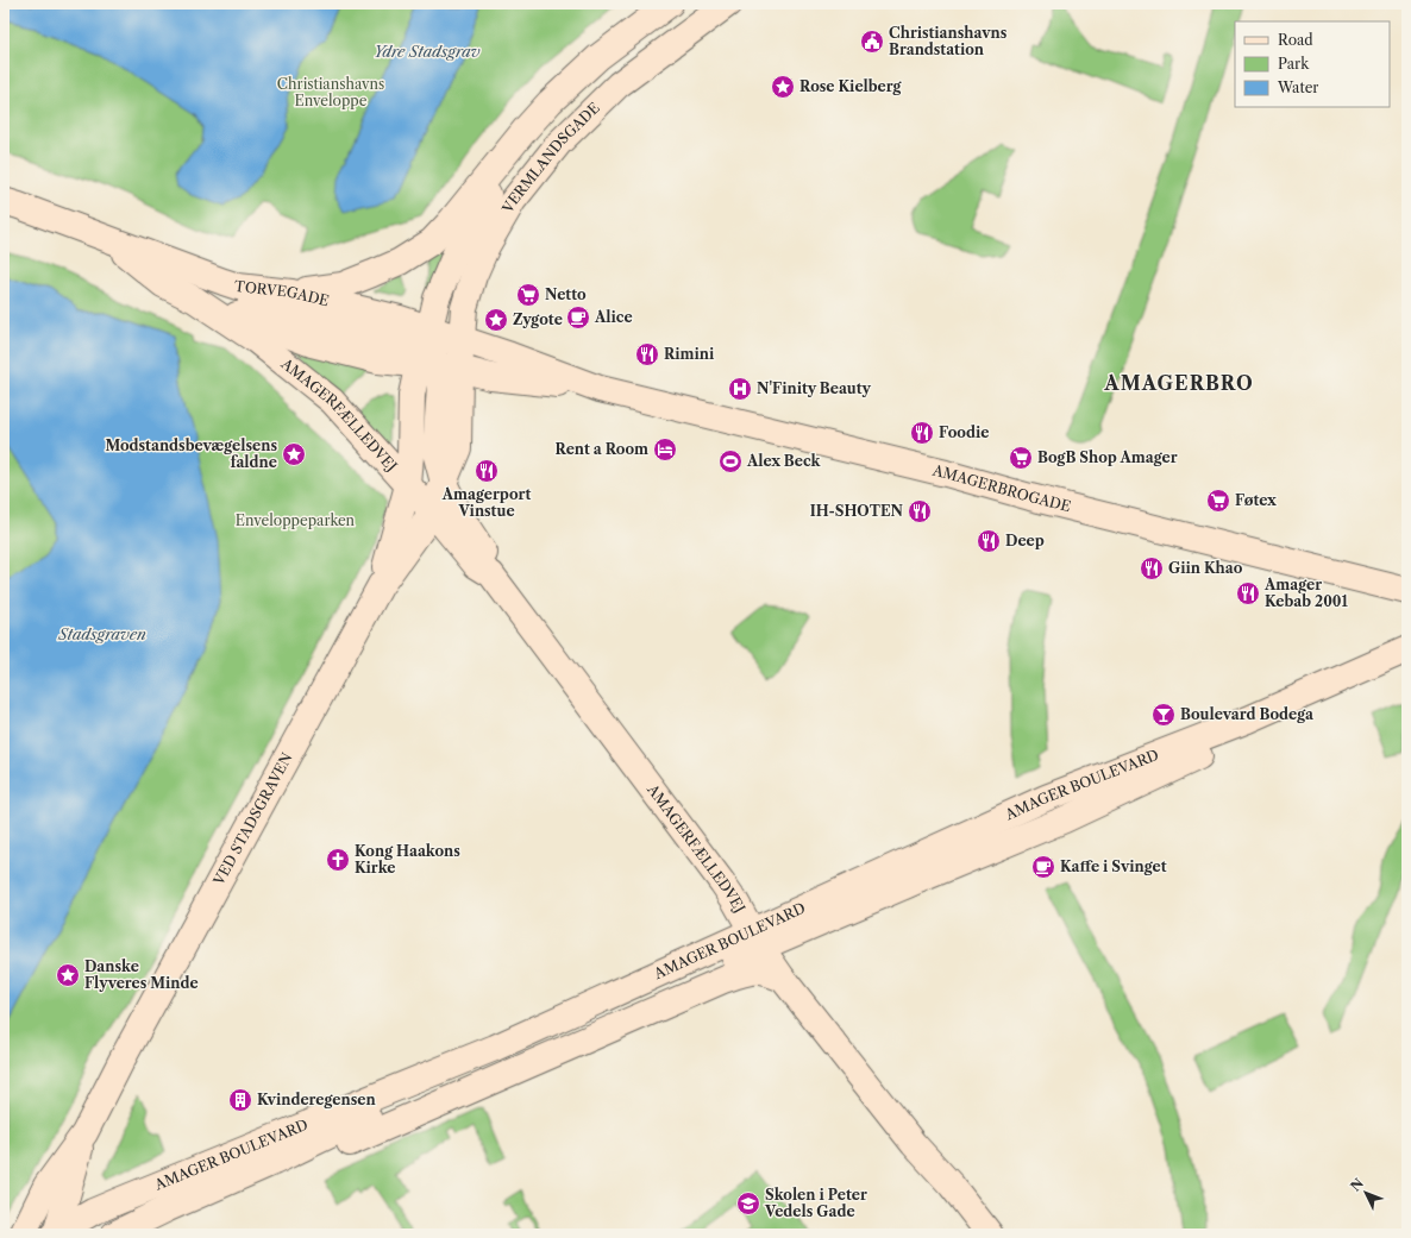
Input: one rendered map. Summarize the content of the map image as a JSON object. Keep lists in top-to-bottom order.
{
  "streets": {
    "street": [
      "VERMLANDSGADE",
      "TORVEGADE",
      "AMAGERFÆLLEDVEJ",
      "AMAGERBROGADE",
      "AMAGER BOULEVARD",
      "VED STADSGRAVEN"
    ]
  },
  "crossings": [
    ["VERMLANDSGADE", "TORVEGADE"],
    ["VERMLANDSGADE", "AMAGERBROGADE"],
    ["VERMLANDSGADE", "VED STADSGRAVEN"],
    ["TORVEGADE", "AMAGERFÆLLEDVEJ"],
    ["TORVEGADE", "AMAGERBROGADE"],
    ["TORVEGADE", "VED STADSGRAVEN"],
    ["AMAGERFÆLLEDVEJ", "AMAGER BOULEVARD"],
    ["AMAGERFÆLLEDVEJ", "VED STADSGRAVEN"],
    ["AMAGERBROGADE", "VED STADSGRAVEN"],
    ["AMAGER BOULEVARD", "VED STADSGRAVEN"]
  ],
  "districts": ["AMAGERBRO"],
  "water": ["Ydre Stadsgrav", "Stadsgraven"],
  "parks": ["Christianshavns Enveloppe", "Enveloppeparken"],
  "places": {
    "public building": ["Christianshavns Brandstation"],
    "place": [
      "Rose Kielberg",
      "Zygote",
      "Modstandsbevægelsens faldne",
      "Danske Flyveres Minde"
    ],
    "supermarket": ["Netto", "BogB Shop Amager", "Føtex"],
    "cafe": ["Alice", "Kaffe i Svinget"],
    "restaurant": [
      "Rimini",
      "Foodie",
      "Amagerport Vinstue",
      "IH-SHOTEN",
      "Deep",
      "Giin Khao",
      "Amager Kebab 2001"
    ],
    "hospital": ["N'Finity Beauty"],
    "hotel": ["Rent a Room"],
    "sports": ["Alex Beck"],
    "bar": ["Boulevard Bodega"],
    "church": ["Kong Haakons Kirke"],
    "building": ["Kvinderegensen"],
    "school or university": ["Skolen i Peter Vedels Gade"]
  },
  "legend": ["Road", "Park", "Water"],
  "north": "top left"
}
